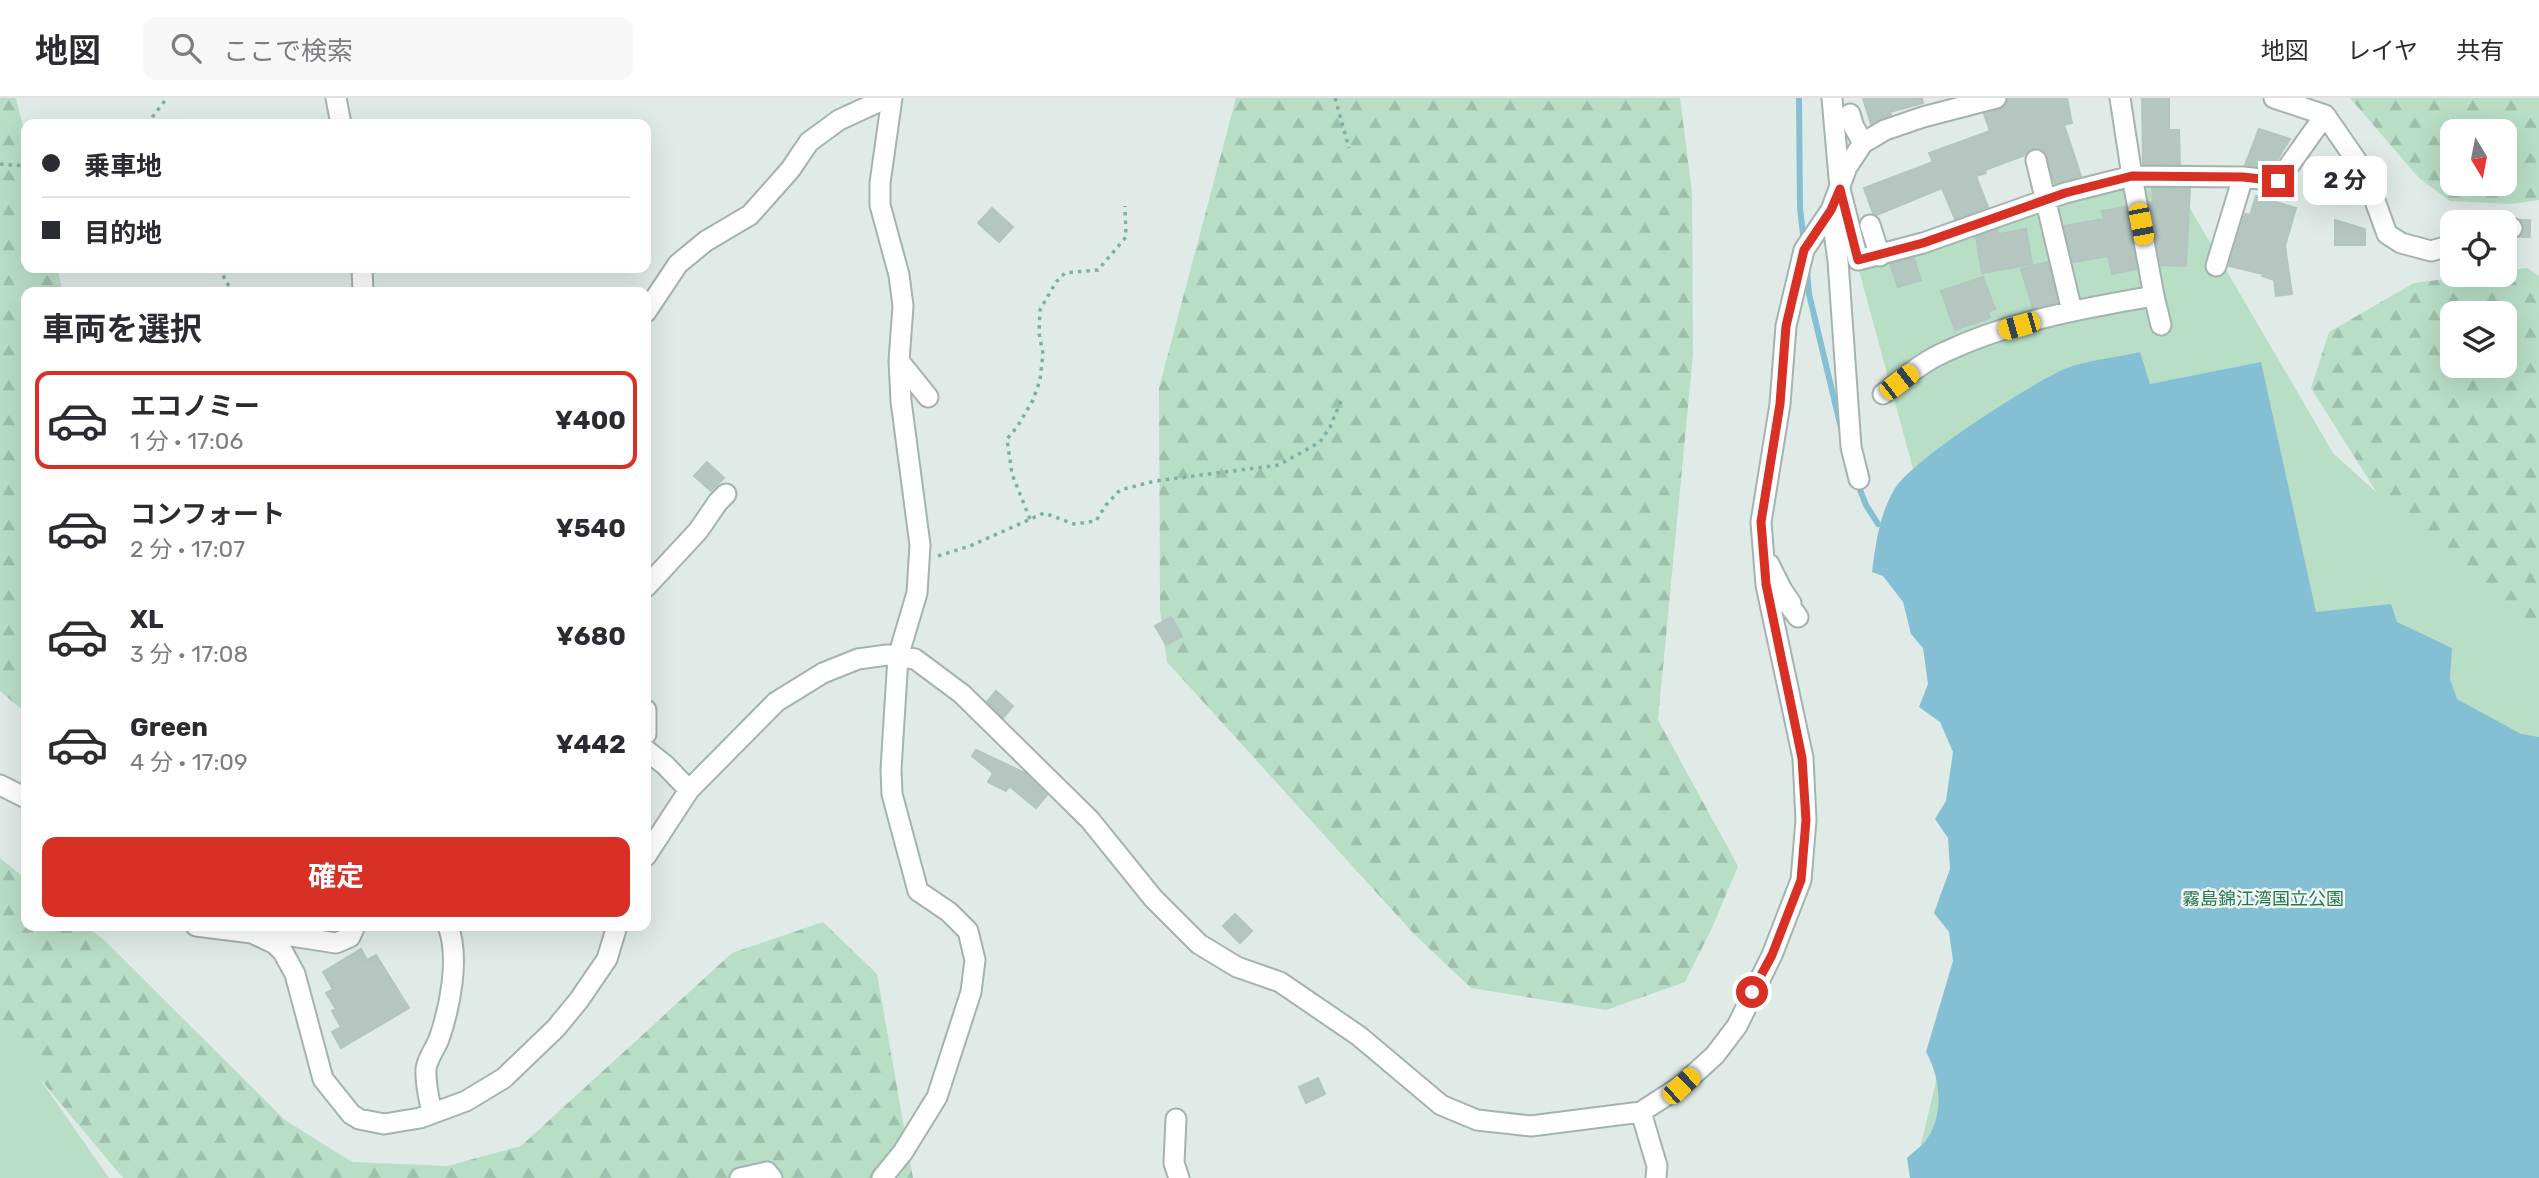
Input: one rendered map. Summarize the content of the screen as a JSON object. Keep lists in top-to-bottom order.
{
  "parks": ["霧島錦江湾国立公園"],
  "north": "bottom",
  "page": {
    "header": "地図",
    "search": "ここで検索",
    "nav": ["地図", "レイヤ", "共有"],
    "banner": ["乗車地", "目的地"],
    "bubble": "2 分",
    "heading": "車両を選択",
    "list": [
      {
        "name": "エコノミー",
        "note": "1 分 · 17:06",
        "value": "¥400"
      },
      {
        "name": "コンフォート",
        "note": "2 分 · 17:07",
        "value": "¥540"
      },
      {
        "name": "XL",
        "note": "3 分 · 17:08",
        "value": "¥680"
      },
      {
        "name": "Green",
        "note": "4 分 · 17:09",
        "value": "¥442"
      }
    ],
    "buttons": "確定"
  }
}
